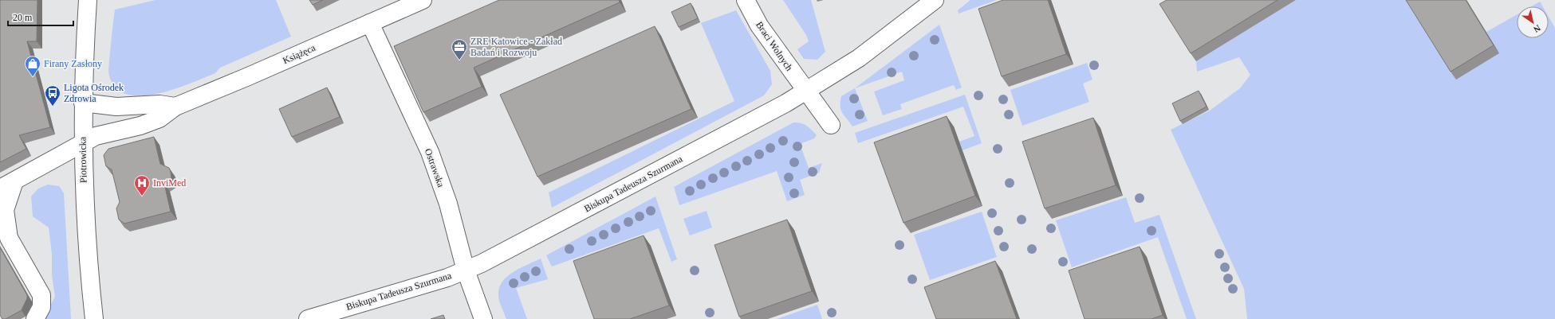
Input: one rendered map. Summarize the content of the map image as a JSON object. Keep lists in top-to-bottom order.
{
  "streets": {
    "street": [
      "Braci Wolnych",
      "Książęca",
      "Piotrowicka",
      "Ostrawska",
      "Biskupa Tadeusza Szurmana"
    ]
  },
  "crossings": [
    ["Braci Wolnych", "Biskupa Tadeusza Szurmana"],
    ["Książęca", "Piotrowicka"],
    ["Książęca", "Ostrawska"],
    ["Ostrawska", "Biskupa Tadeusza Szurmana"]
  ],
  "places": {
    "office": ["ZRE Katowice - Zakład Badań i Rozwoju"],
    "shop": ["Firany Zasłony"],
    "bus stop": ["Ligota Ośrodek Zdrowia"],
    "hospital": ["InviMed"]
  },
  "scale_bar": "20 m",
  "north": "bottom right"
}
